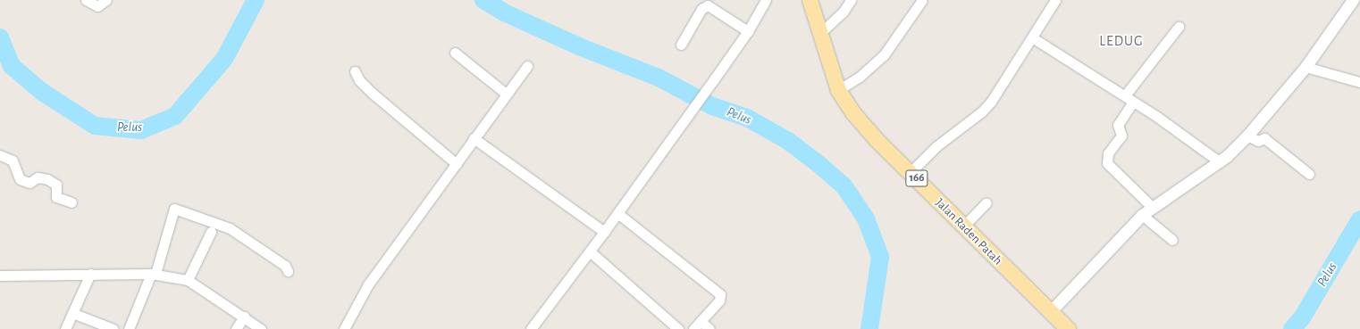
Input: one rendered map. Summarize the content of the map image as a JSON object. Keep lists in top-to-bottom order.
{
  "streets": {
    "main road": ["166", "Jalan Raden Patah"]
  },
  "districts": ["LEDUG"],
  "water": ["Pelus"]
}
